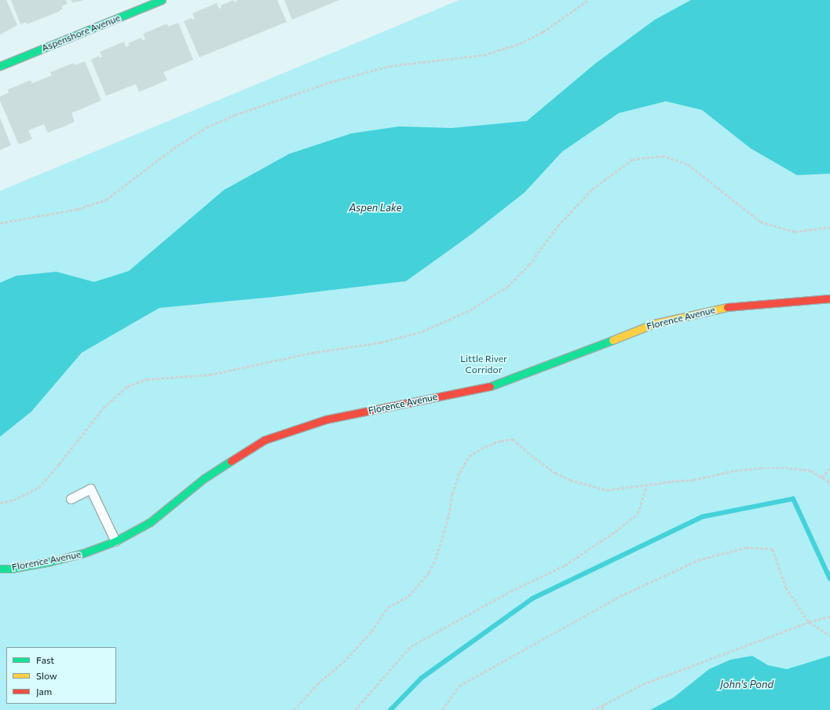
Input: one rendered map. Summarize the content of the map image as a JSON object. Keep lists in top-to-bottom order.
{
  "streets": {
    "street": ["Aspenshore Avenue", "Florence Avenue"]
  },
  "water": ["Aspen Lake", "John's Pond"],
  "parks": ["Little River Corridor"],
  "legend": ["Fast", "Slow", "Jam"]
}
